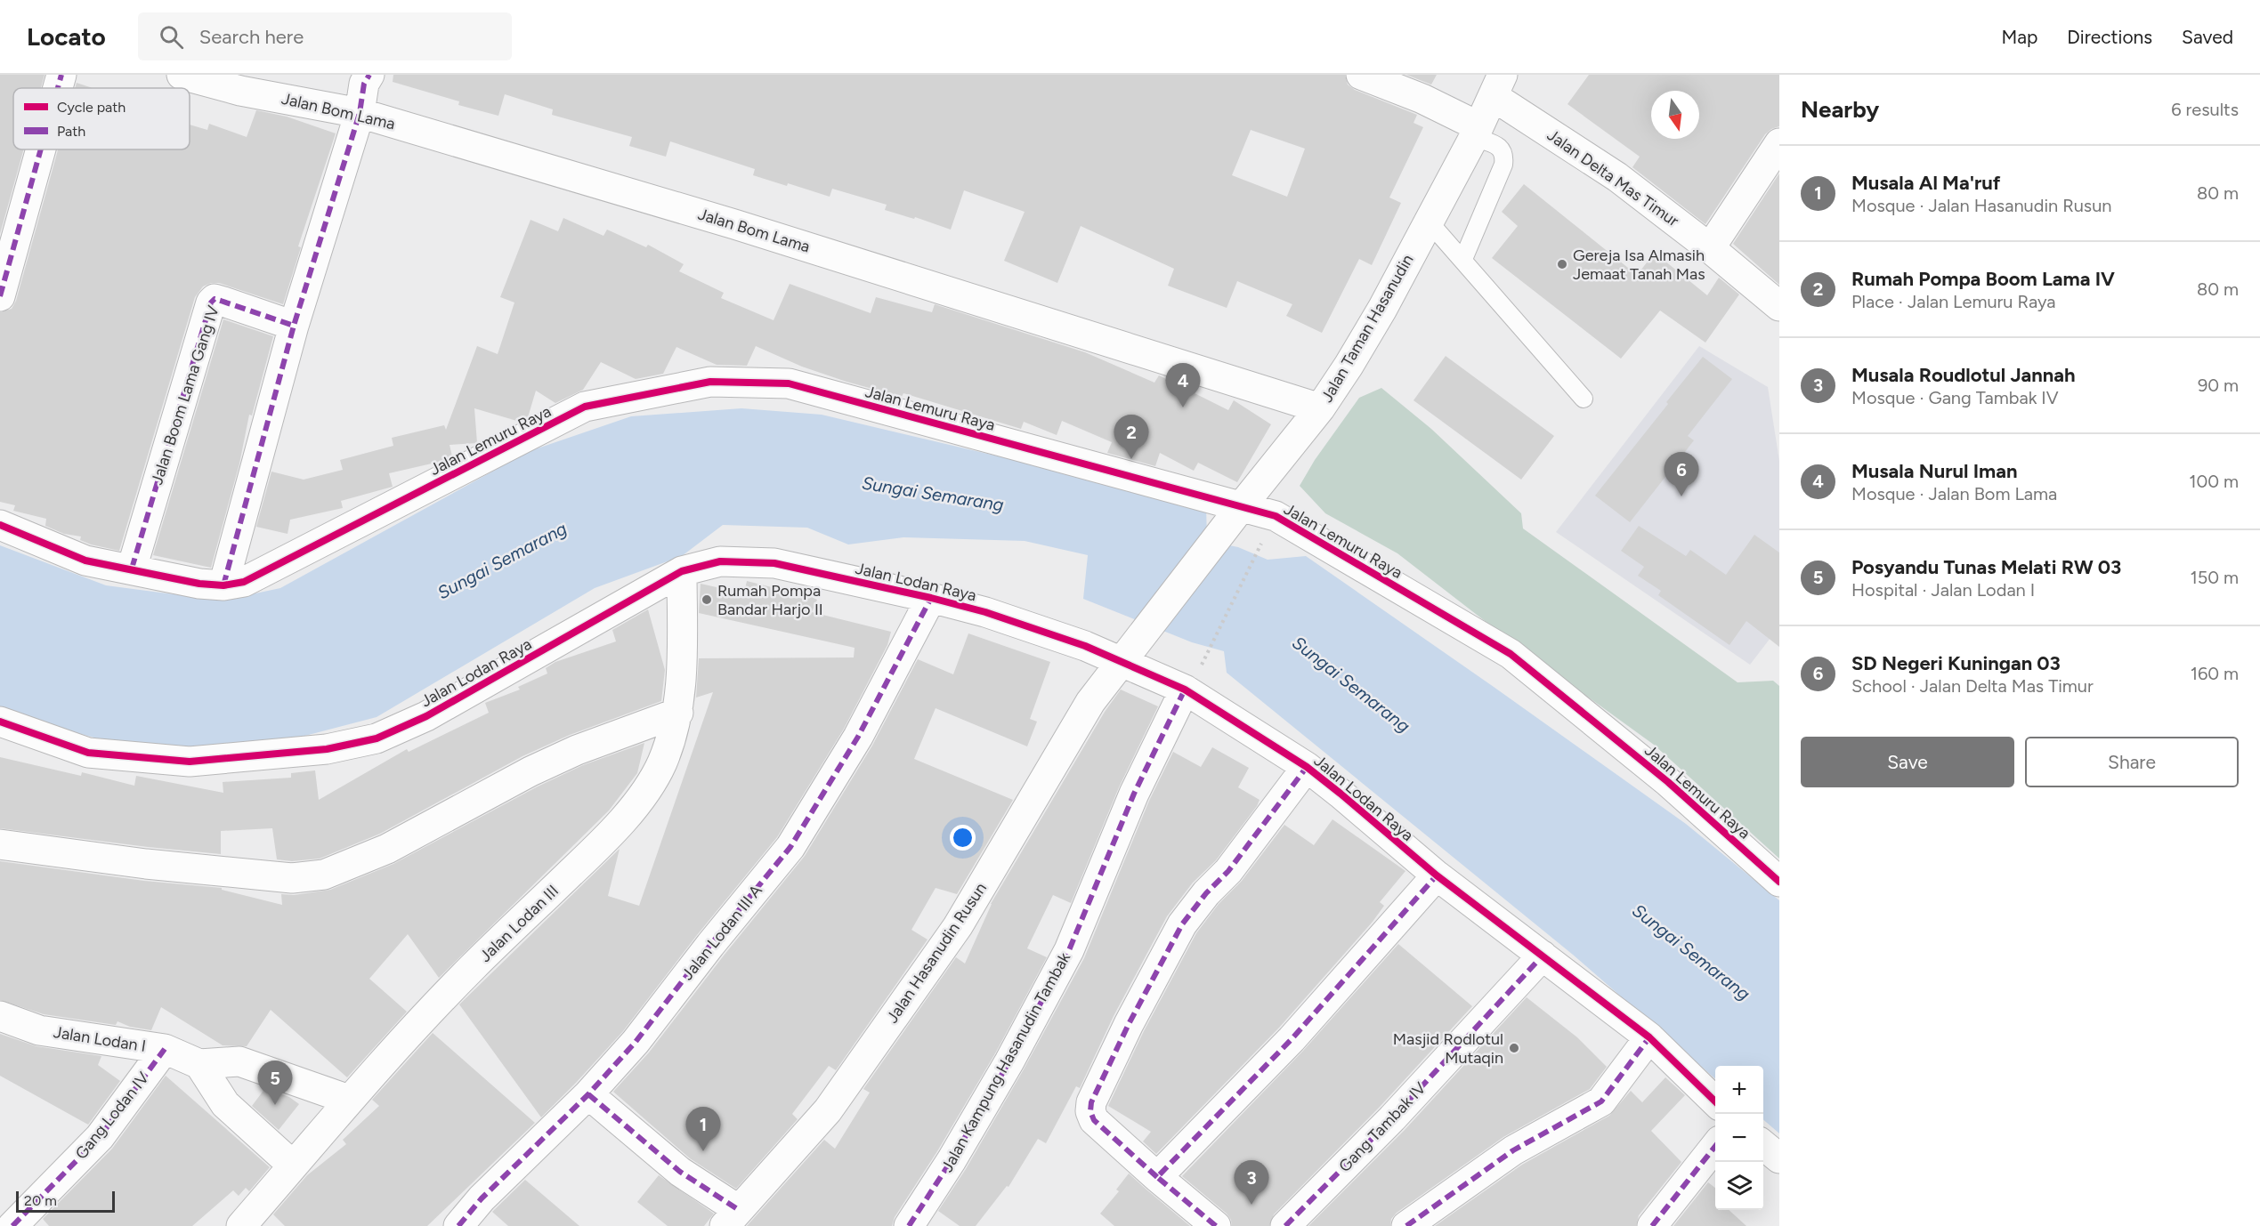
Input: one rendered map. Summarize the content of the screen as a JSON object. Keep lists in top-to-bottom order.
{
  "streets": {
    "street": [
      "Jalan Bom Lama",
      "Jalan Delta Mas Timur",
      "Jalan Taman Hasanudin",
      "Jalan Boom Lama Gang IV",
      "Jalan Lemuru Raya",
      "Jalan Lodan Raya",
      "Jalan Lodan III",
      "Jalan Lodan III A",
      "Jalan Hasanudin Rusun",
      "Jalan Lodan I",
      "Jalan Kampung Hasanudin Tambak",
      "Gang Lodan IV",
      "Gang Tambak IV"
    ]
  },
  "crossings": [
    ["Jalan Bom Lama", "Jalan Taman Hasanudin"],
    ["Jalan Delta Mas Timur", "Jalan Taman Hasanudin"],
    ["Jalan Taman Hasanudin", "Jalan Lemuru Raya"],
    ["Jalan Taman Hasanudin", "Jalan Lodan Raya"],
    ["Jalan Taman Hasanudin", "Jalan Hasanudin Rusun"],
    ["Jalan Boom Lama Gang IV", "Jalan Lemuru Raya"],
    ["Jalan Lodan Raya", "Jalan Lodan III"],
    ["Jalan Lodan Raya", "Jalan Lodan III A"],
    ["Jalan Lodan Raya", "Jalan Hasanudin Rusun"],
    ["Jalan Lodan Raya", "Jalan Kampung Hasanudin Tambak"],
    ["Jalan Lodan Raya", "Gang Tambak IV"],
    ["Jalan Lodan III", "Jalan Lodan I"],
    ["Jalan Lodan I", "Gang Lodan IV"]
  ],
  "water": ["Sungai Semarang"],
  "places": ["Gereja Isa Almasih Jemaat Tanah Mas", "Rumah Pompa Bandar Harjo II", "Masjid Rodlotul Mutaqin"],
  "legend": ["Cycle path", "Path"],
  "scale_bar": "20 m",
  "north": "bottom",
  "page": {
    "header": "Locato",
    "search": "Search here",
    "nav": ["Map", "Directions", "Saved"],
    "heading": ["Nearby", "6 results"],
    "list": [
      {
        "mark": "1",
        "name": "Musala Al Ma'ruf",
        "note": "Mosque · Jalan Hasanudin Rusun",
        "value": "80 m"
      },
      {
        "mark": "2",
        "name": "Rumah Pompa Boom Lama IV",
        "note": "Place · Jalan Lemuru Raya",
        "value": "80 m"
      },
      {
        "mark": "3",
        "name": "Musala Roudlotul Jannah",
        "note": "Mosque · Gang Tambak IV",
        "value": "90 m"
      },
      {
        "mark": "4",
        "name": "Musala Nurul Iman",
        "note": "Mosque · Jalan Bom Lama",
        "value": "100 m"
      },
      {
        "mark": "5",
        "name": "Posyandu Tunas Melati RW 03",
        "note": "Hospital · Jalan Lodan I",
        "value": "150 m"
      },
      {
        "mark": "6",
        "name": "SD Negeri Kuningan 03",
        "note": "School · Jalan Delta Mas Timur",
        "value": "160 m"
      }
    ],
    "pins": [
      "4",
      "2",
      "6",
      "5",
      "1",
      "3"
    ],
    "buttons": ["Save", "Share"],
    "map_buttons": ["+", "−"],
    "scale": "20 m"
  }
}
